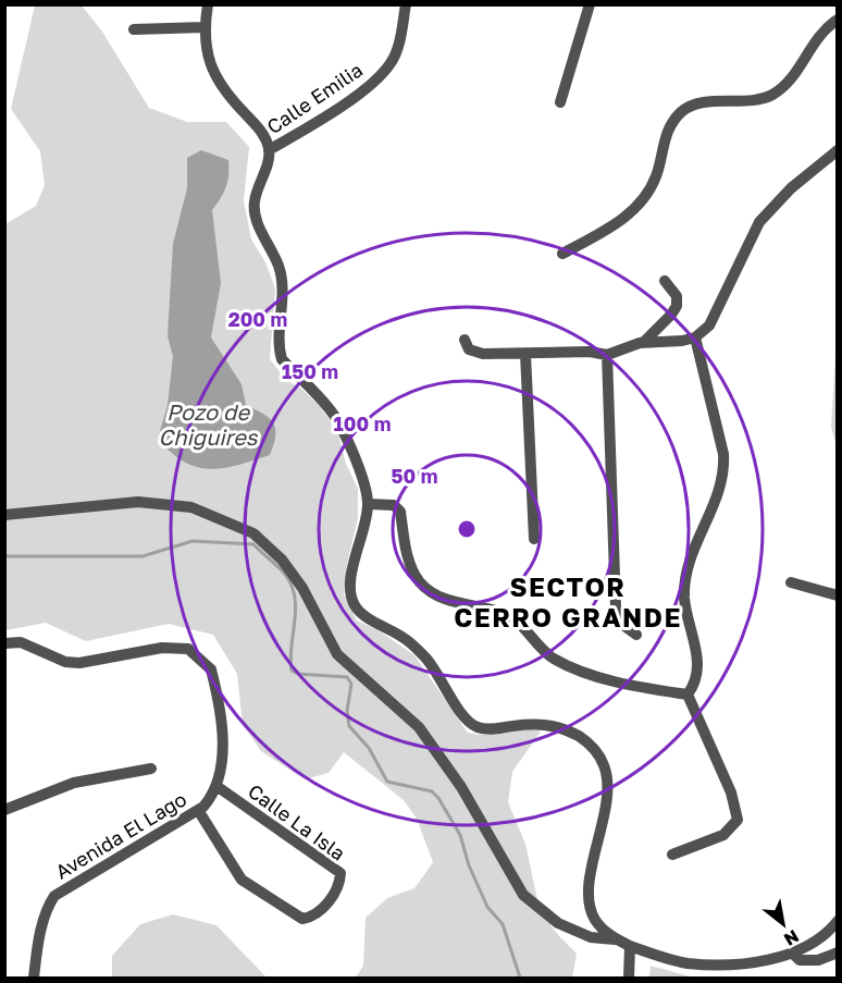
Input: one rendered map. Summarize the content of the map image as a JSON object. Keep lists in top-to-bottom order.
{
  "streets": {
    "street": ["Calle Emilia", "Calle La Isla", "Avenida El Lago"]
  },
  "crossings": [
    ["Calle La Isla", "Avenida El Lago"]
  ],
  "districts": ["SECTOR CERRO GRANDE"],
  "water": ["Pozo de Chiguires"],
  "north": "bottom right",
  "rings": [
    "200 m",
    "150 m",
    "100 m",
    "50 m"
  ]
}
